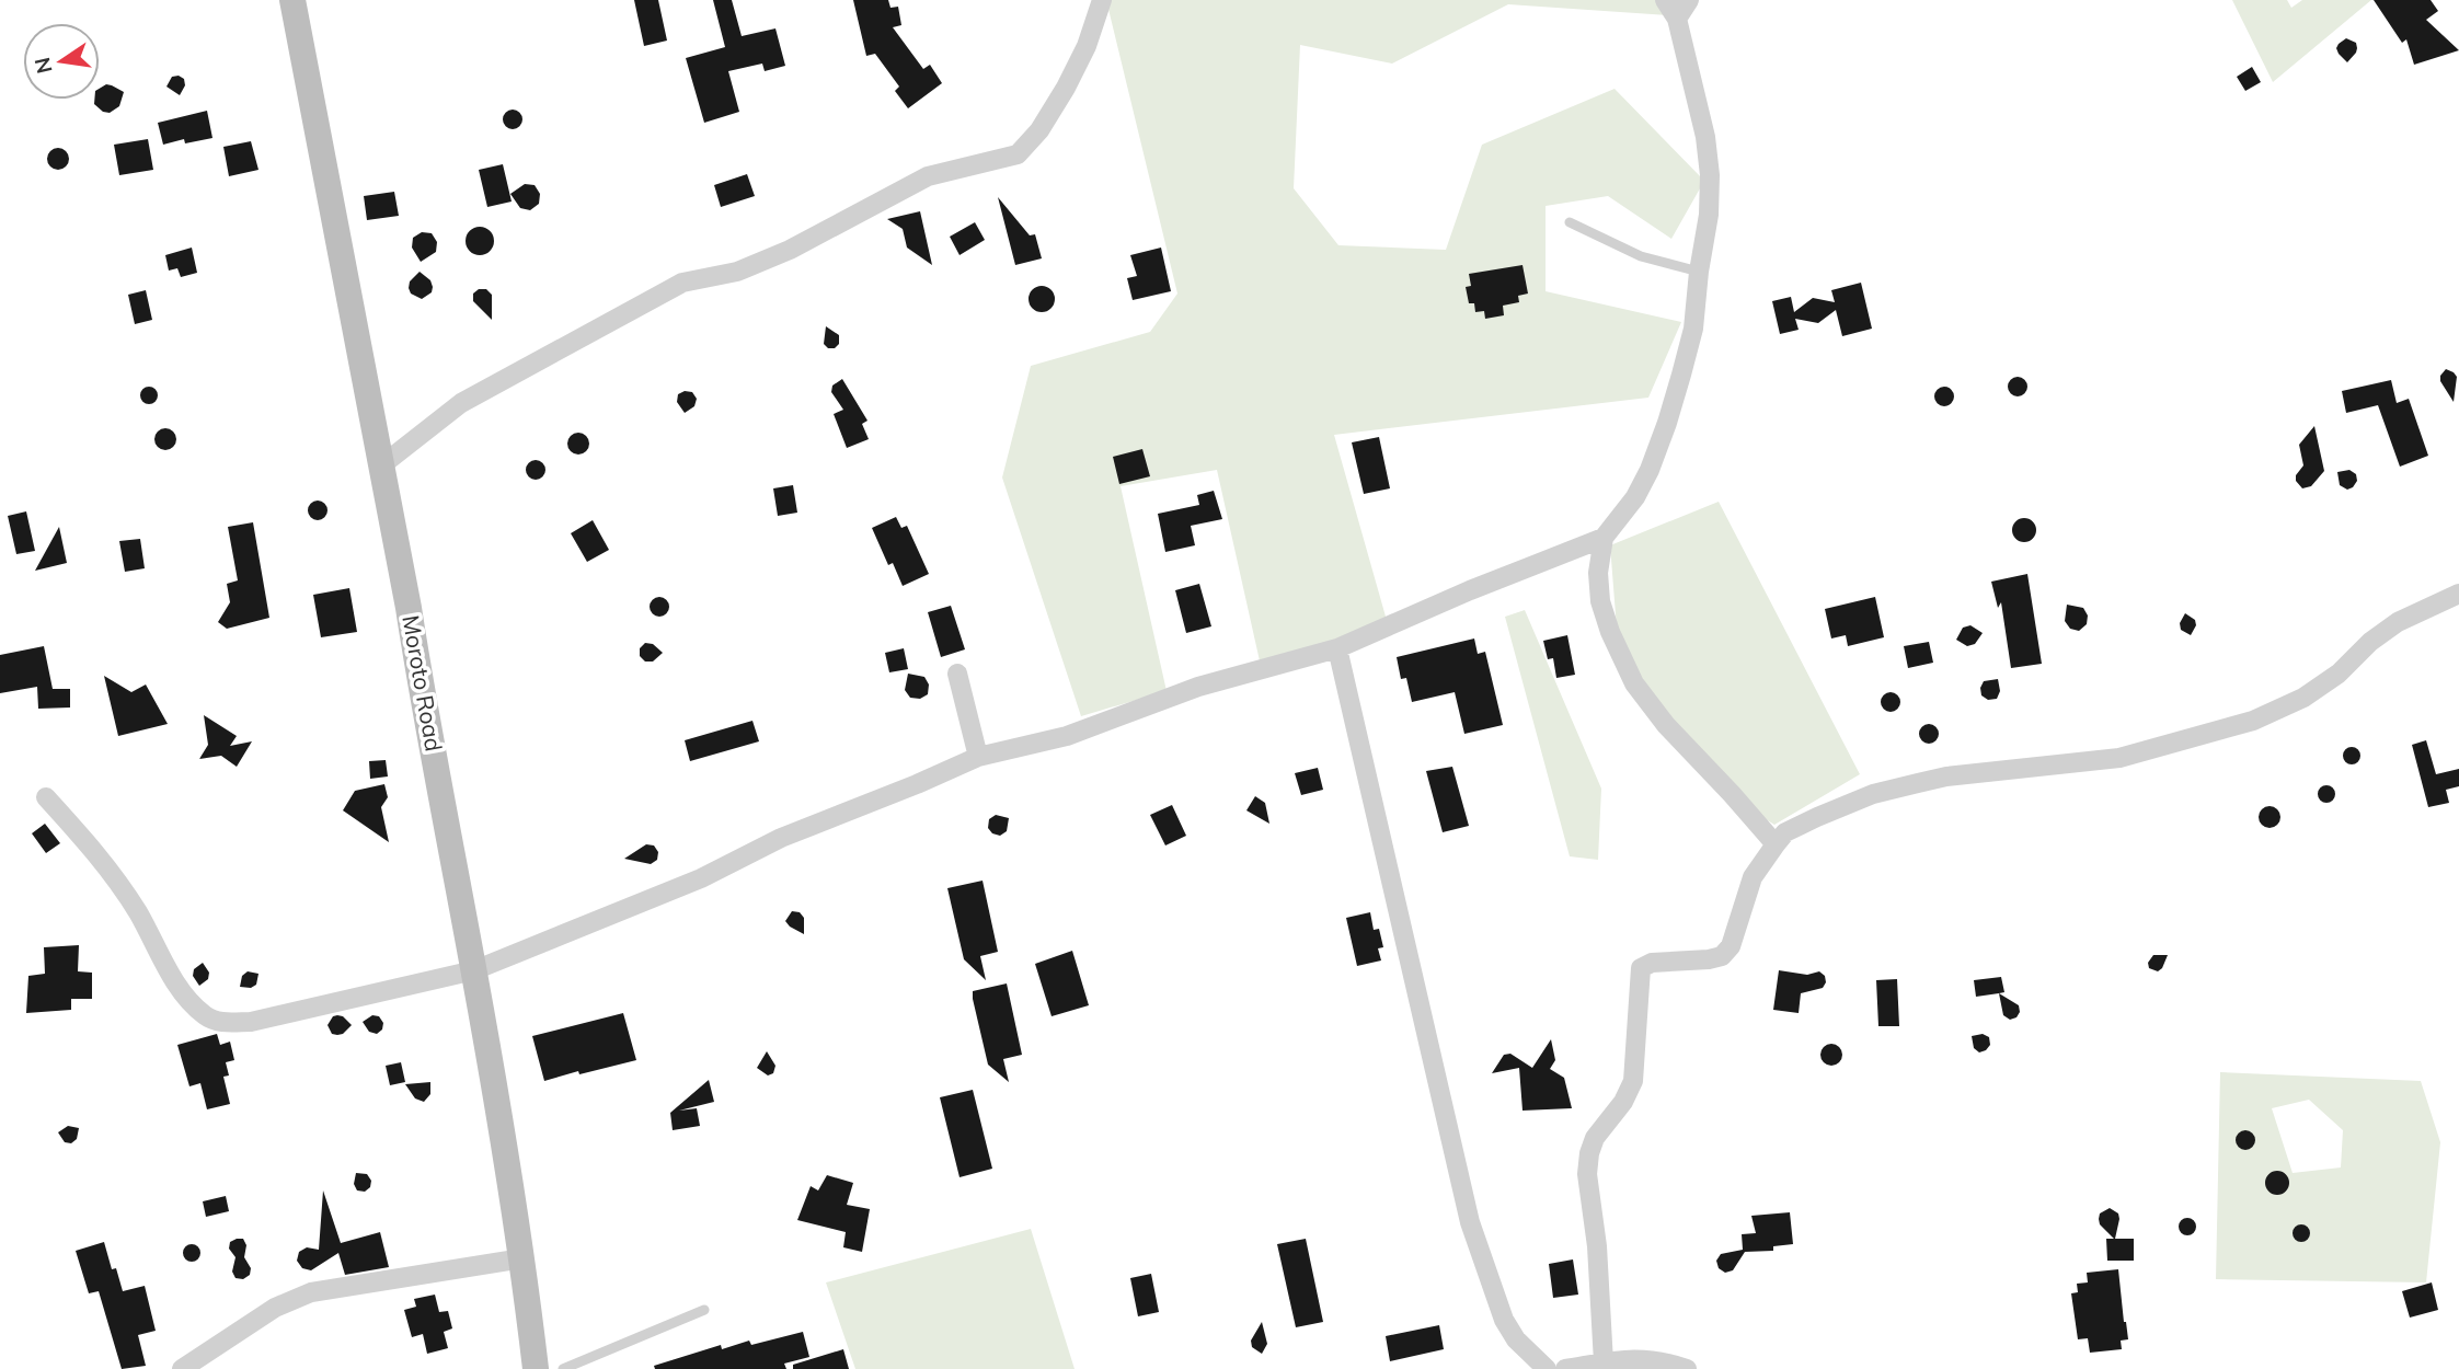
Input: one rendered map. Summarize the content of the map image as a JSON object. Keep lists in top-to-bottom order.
{
  "streets": {
    "main road": ["Moroto Road"]
  },
  "north": "left"
}
